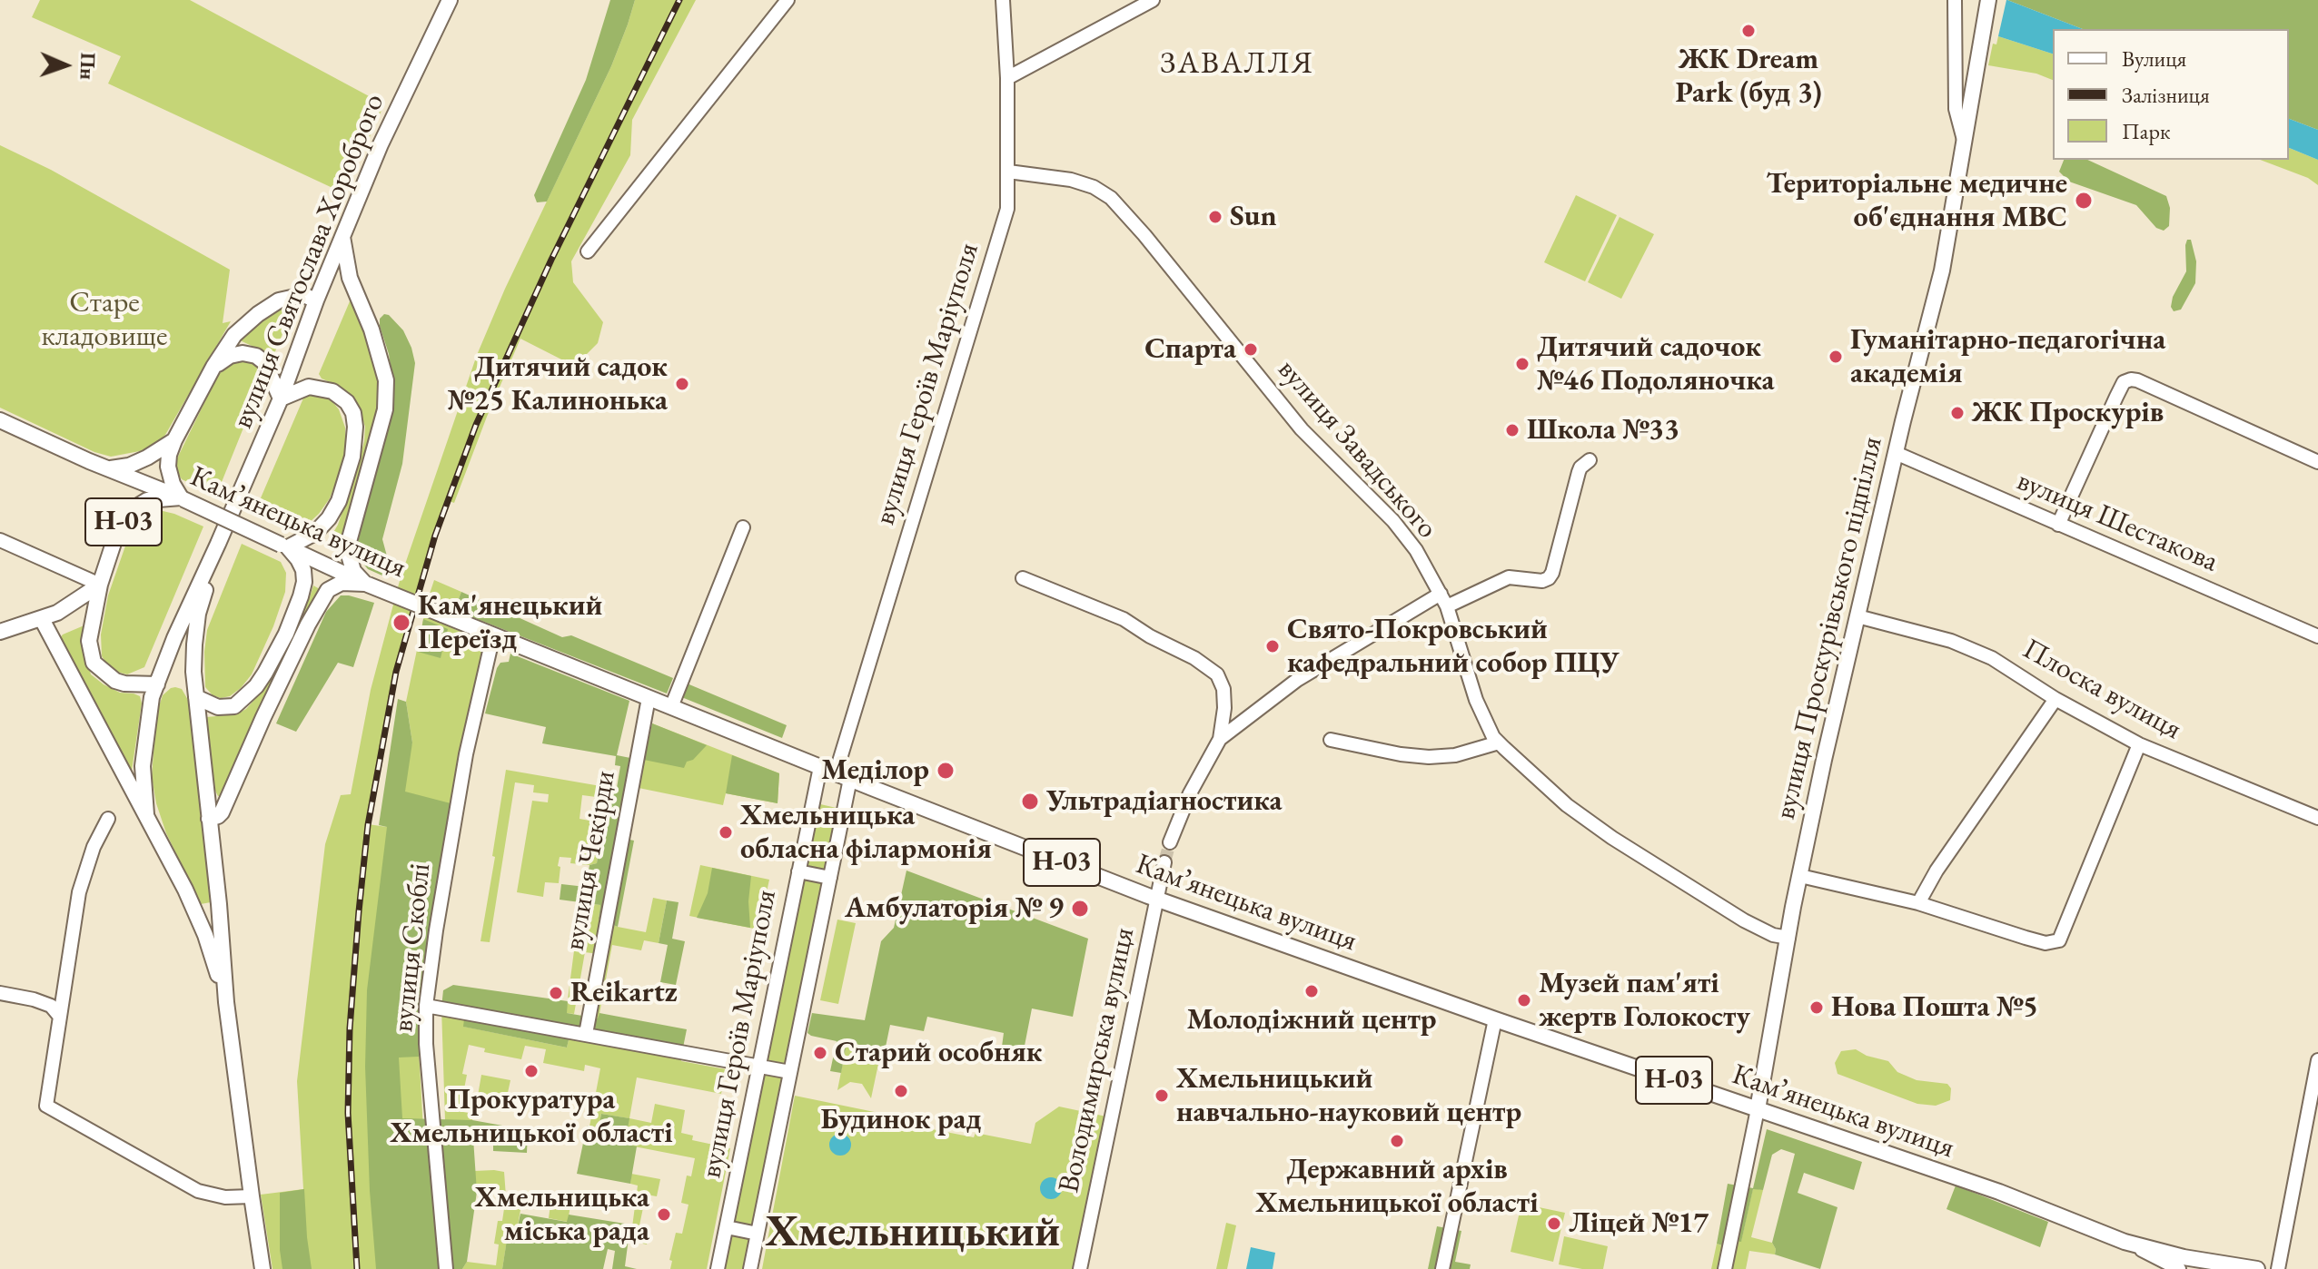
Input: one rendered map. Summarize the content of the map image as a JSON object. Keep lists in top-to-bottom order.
{
  "streets": {
    "main road": [
      "вулиця Святослава Хороброго",
      "Н-03",
      "Камʼянецька вулиця",
      "вулиця Проскурівського підпілля"
    ],
    "street": [
      "вулиця Героїв Маріуполя",
      "вулиця Завадського",
      "вулиця Шестакова",
      "Плоска вулиця",
      "вулиця Чекірди",
      "вулиця Скоблі",
      "Володимирська вулиця"
    ]
  },
  "crossings": [
    ["вулиця Героїв Маріуполя", "вулиця Завадського"],
    ["вулиця Героїв Маріуполя", "Камʼянецька вулиця"],
    ["вулиця Завадського", "вулиця Проскурівського підпілля"],
    ["Н-03", "Камʼянецька вулиця"],
    ["вулиця Шестакова", "вулиця Проскурівського підпілля"],
    ["Камʼянецька вулиця", "вулиця Проскурівського підпілля"],
    ["Камʼянецька вулиця", "вулиця Чекірди"],
    ["Камʼянецька вулиця", "вулиця Скоблі"],
    ["Камʼянецька вулиця", "Володимирська вулиця"],
    ["вулиця Проскурівського підпілля", "Плоска вулиця"]
  ],
  "districts": ["ЗАВАЛЛЯ", "Хмельницький"],
  "parks": ["Старе кладовище"],
  "places": [
    "ЖК Dream Park (буд 3)",
    "Територіальне медичне об'єднання МВС",
    "Sun",
    "Спарта",
    "Гуманітарно-педагогічна академія",
    "Дитячий садочок №46 Подоляночка",
    "Дитячий садок №25 Калинонька",
    "ЖК Проскурів",
    "Школа №33",
    "Кам'янецький Переїзд",
    "Свято-Покровський кафедральний собор ПЦУ",
    "Меділор",
    "Ультрадіагностика",
    "Хмельницька обласна філармонія",
    "Амбулаторія № 9",
    "Молодіжний центр",
    "Reikartz",
    "Музей пам'яті жертв Голокосту",
    "Нова Пошта №5",
    "Старий особняк",
    "Прокуратура Хмельницької області",
    "Будинок рад",
    "Хмельницький навчально-науковий центр",
    "Державний архів Хмельницької області",
    "Хмельницька міська рада",
    "Ліцей №17"
  ],
  "legend": ["Вулиця", "Залізниця", "Парк"],
  "north": "right"
}
